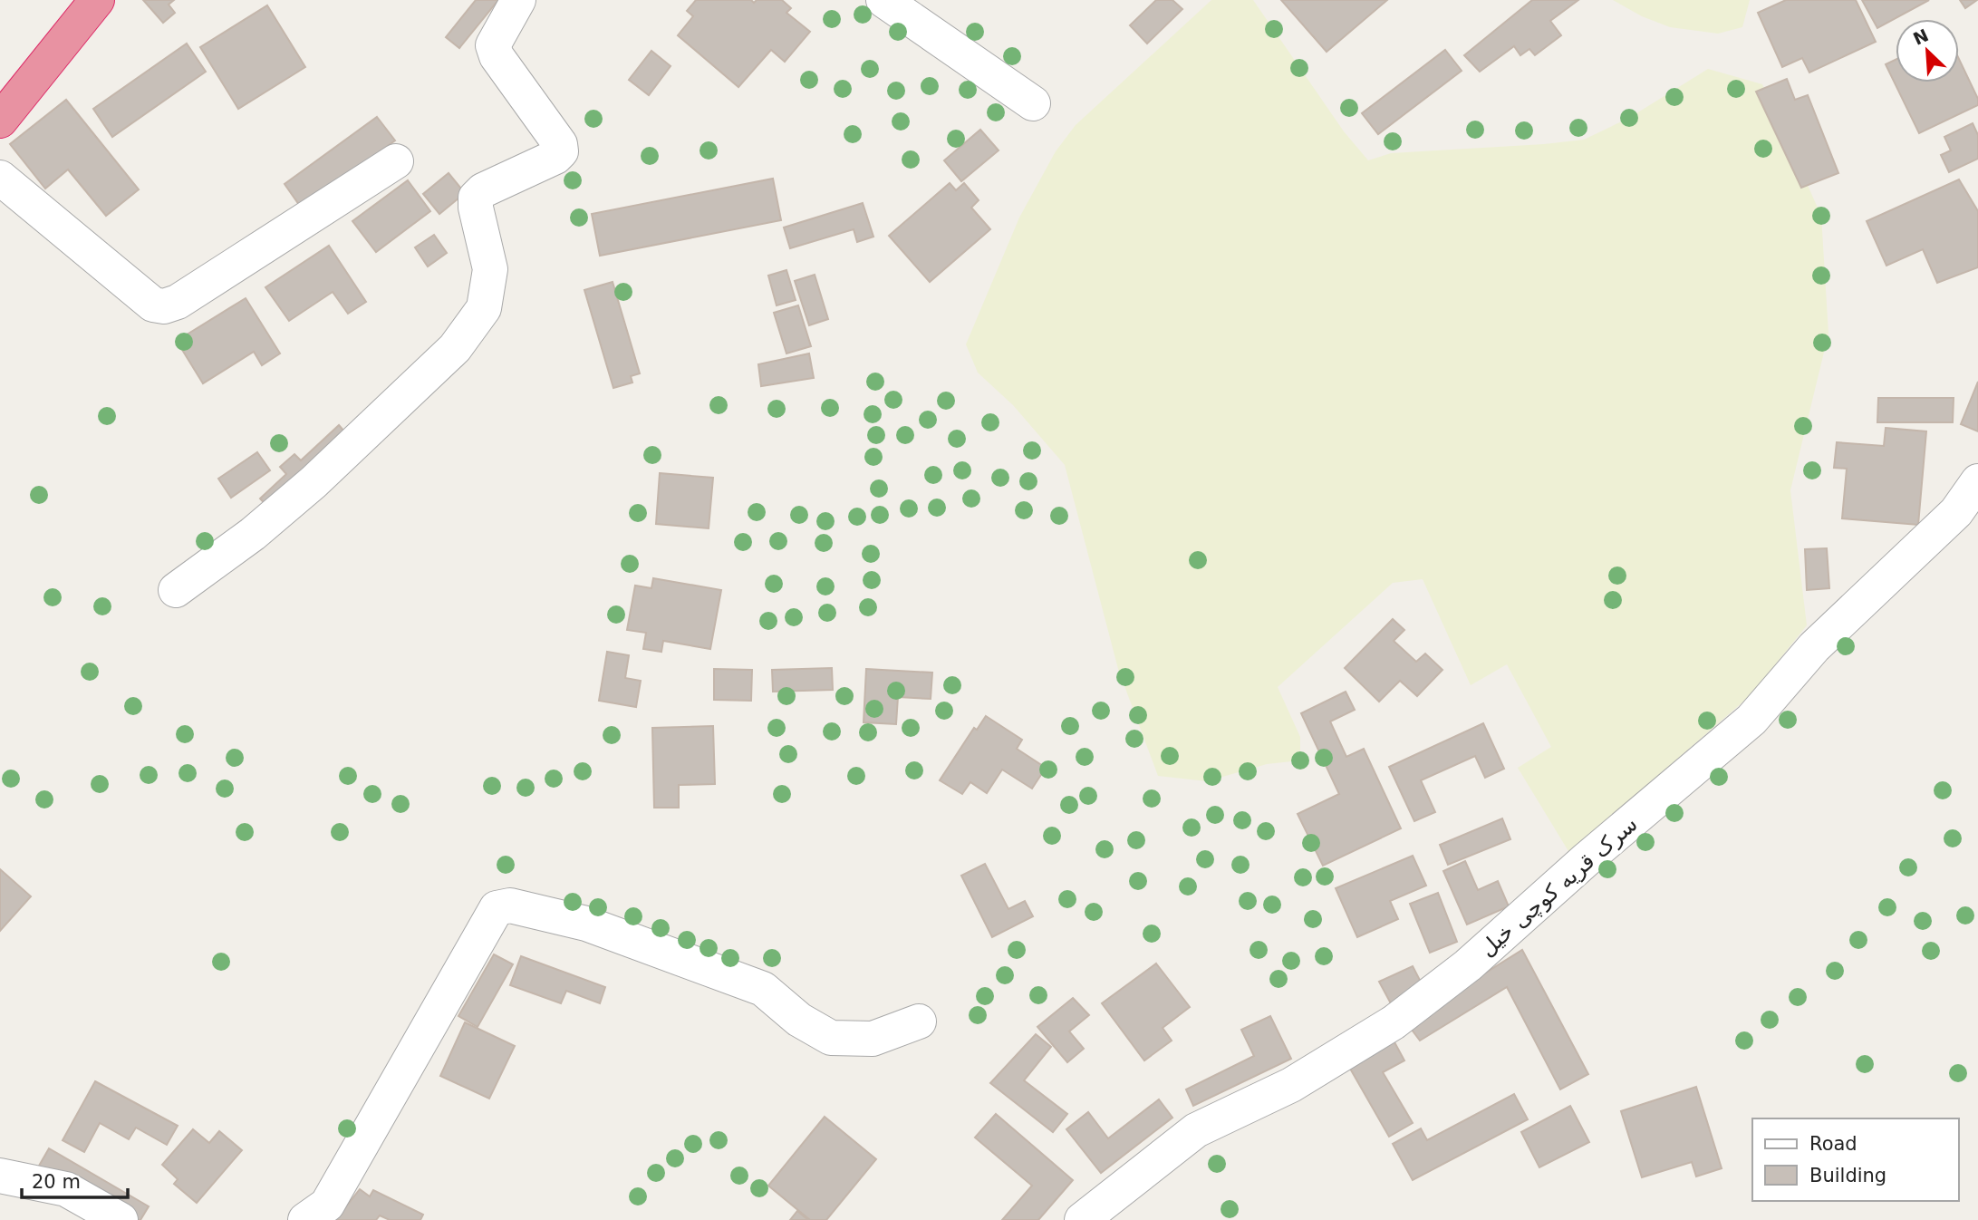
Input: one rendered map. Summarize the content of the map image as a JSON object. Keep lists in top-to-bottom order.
{
  "streets": {
    "street": ["سرک قریه کوچی خیل"]
  },
  "legend": ["Road", "Building"],
  "scale_bar": "20 m",
  "north": "top left"
}
